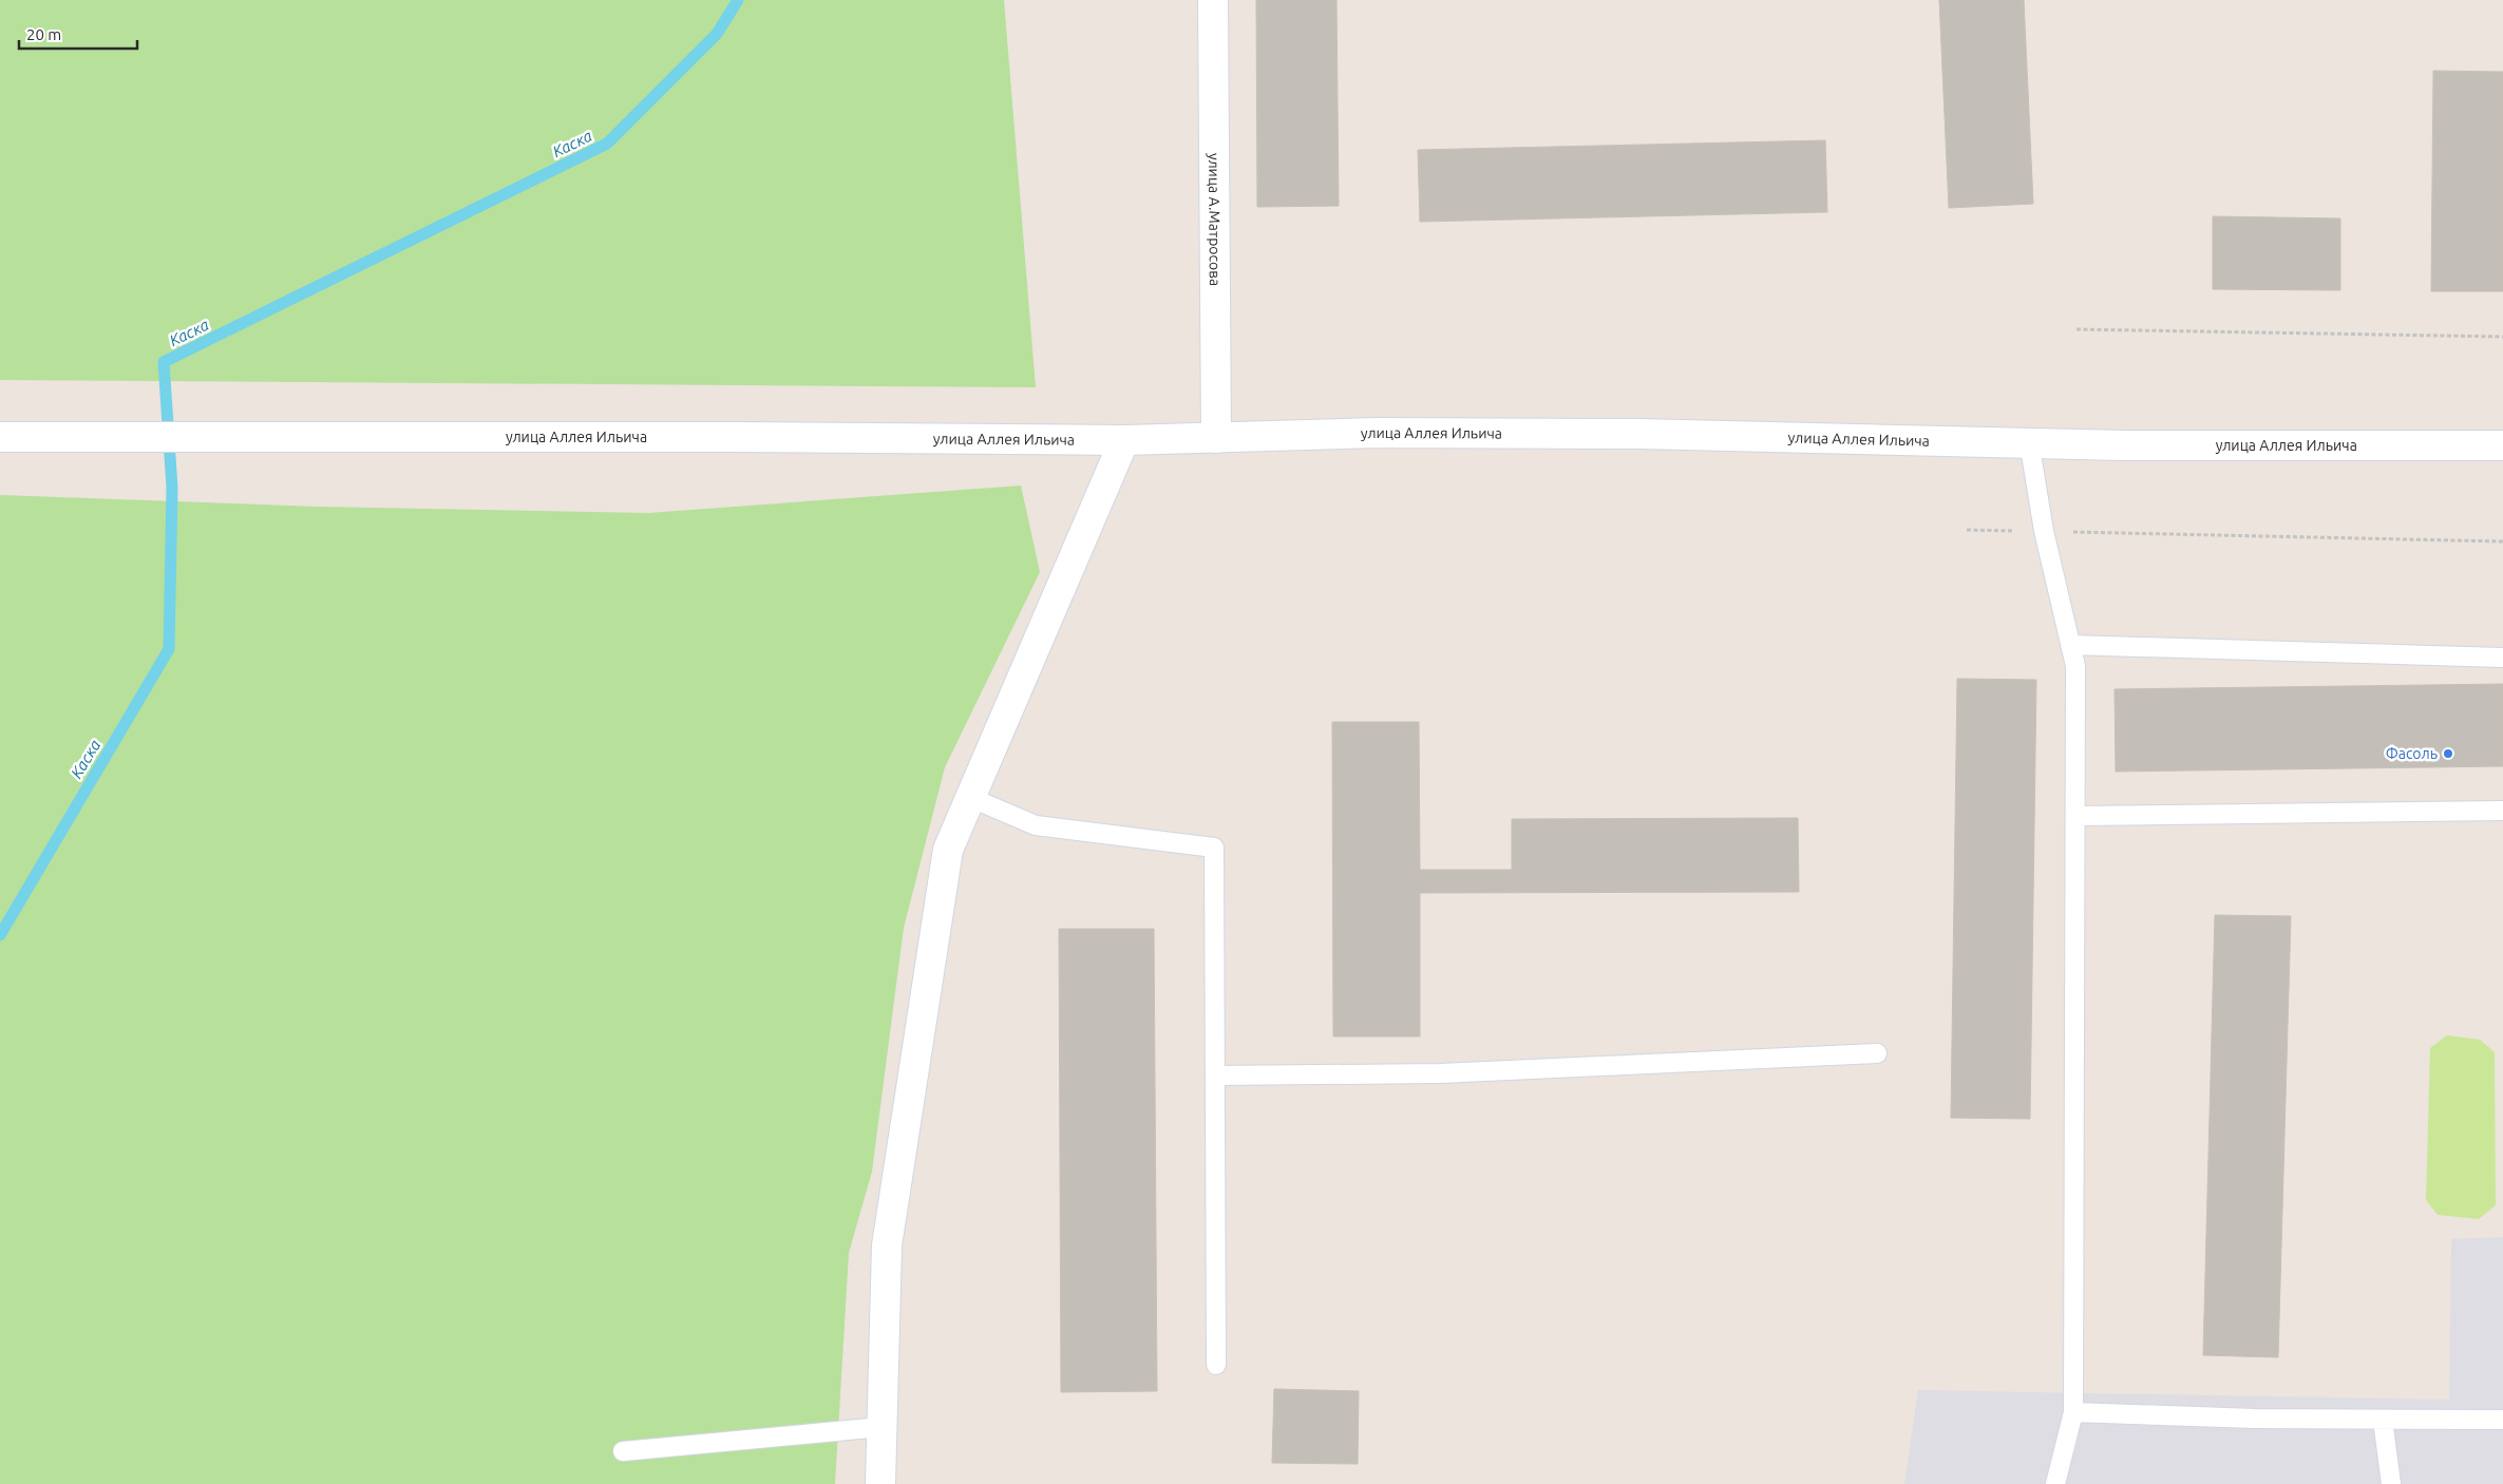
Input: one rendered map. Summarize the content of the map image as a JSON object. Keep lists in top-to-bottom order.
{
  "streets": {
    "main road": ["улица А.Матросова", "улица Аллея Ильича"]
  },
  "crossings": [
    ["улица А.Матросова", "улица Аллея Ильича"]
  ],
  "water": ["Каска"],
  "places": ["Фасоль"],
  "scale_bar": "20 m"
}
